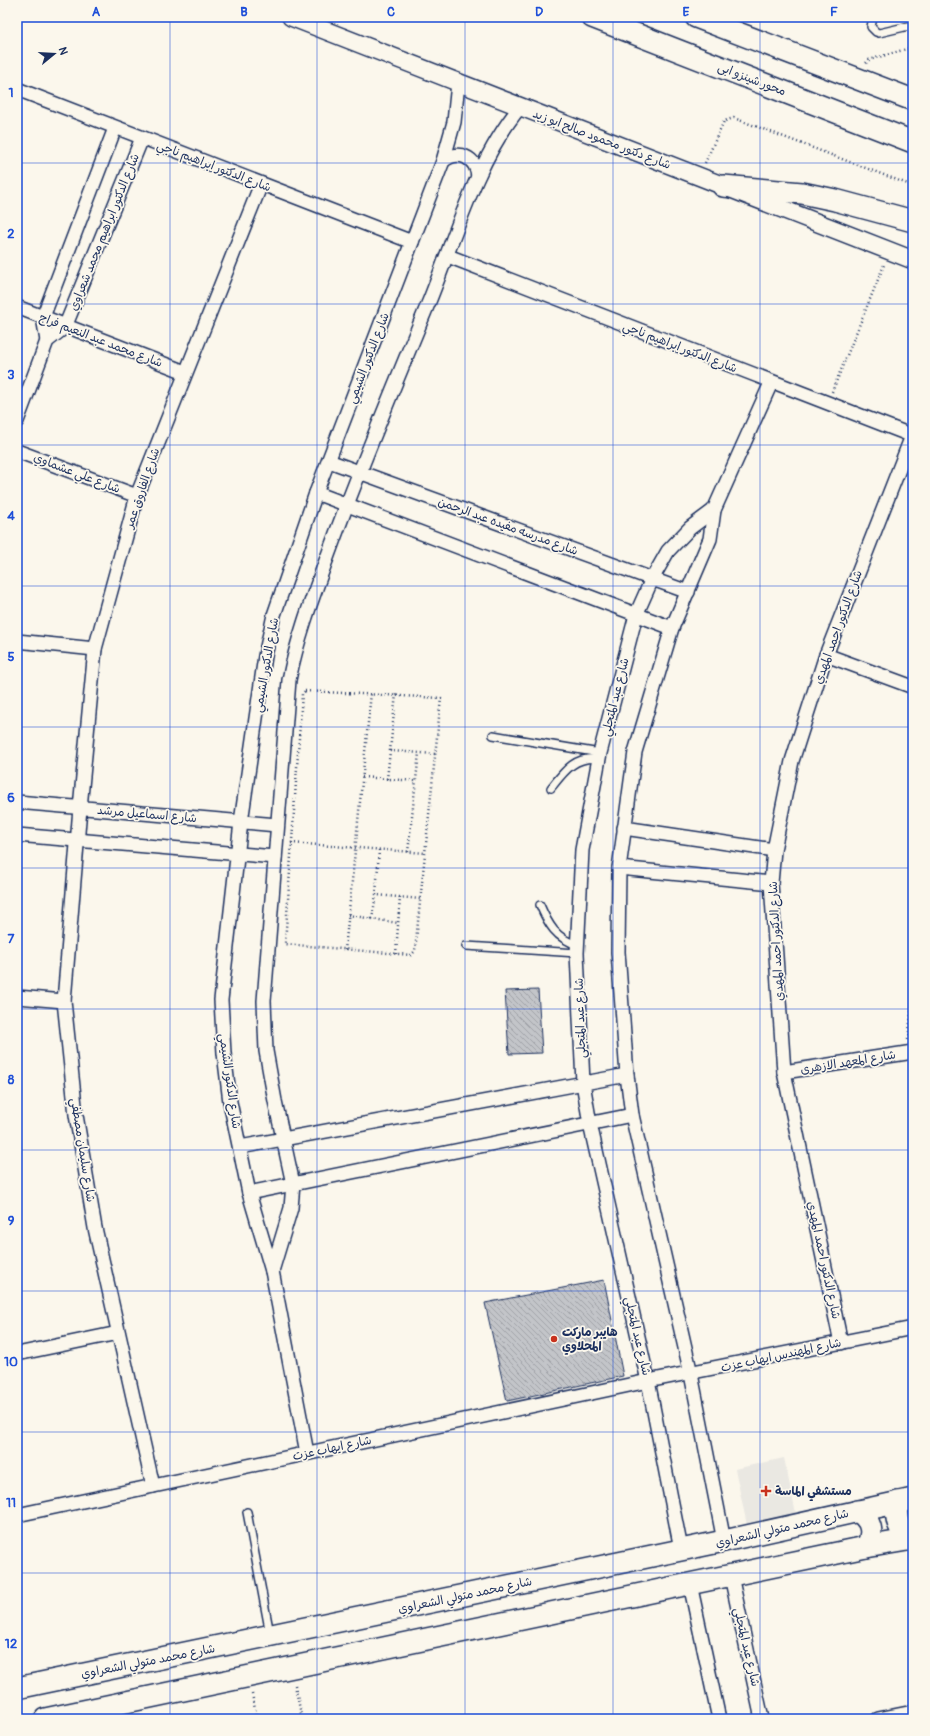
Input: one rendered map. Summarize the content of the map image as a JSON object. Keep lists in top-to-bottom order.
{
  "streets": {
    "main road": ["محور شينزو ابى", "شارع محمد متولي الشعراوي"],
    "street": [
      "شارع دكتور محمود صالح ابو زيد",
      "شارع الدكتور ابراهيم ناجي",
      "شارع الدكتور ابراهيم محمد شعراوي",
      "شارع محمد عبد النعيم فراج",
      "شارع الدكتور الشيمي",
      "شارع علي عشماوي",
      "شارع الفاروق عمر",
      "شارع مدرسه مفيده عبد الرحمن",
      "شارع الدكتور احمد المهدي",
      "شارع عبد المتجلي",
      "شارع اسماعيل مرشد",
      "شارع المعهد الازهرى",
      "شارع سليمان مصطفي",
      "شارع المهندس ايهاب عزت",
      "شارع ايهاب عزت"
    ]
  },
  "crossings": [
    ["شارع دكتور محمود صالح ابو زيد", "شارع الدكتور الشيمي"],
    ["شارع الدكتور ابراهيم ناجي", "شارع الدكتور ابراهيم محمد شعراوي"],
    ["شارع الدكتور ابراهيم ناجي", "شارع الدكتور الشيمي"],
    ["شارع الدكتور ابراهيم ناجي", "شارع الفاروق عمر"],
    ["شارع الدكتور ابراهيم ناجي", "شارع الدكتور احمد المهدي"],
    ["شارع الدكتور ابراهيم ناجي", "شارع عبد المتجلي"],
    ["شارع الدكتور ابراهيم محمد شعراوي", "شارع محمد عبد النعيم فراج"],
    ["شارع محمد عبد النعيم فراج", "شارع الفاروق عمر"],
    ["شارع الدكتور الشيمي", "شارع مدرسه مفيده عبد الرحمن"],
    ["شارع الدكتور الشيمي", "شارع اسماعيل مرشد"],
    ["شارع الدكتور الشيمي", "شارع ايهاب عزت"],
    ["شارع علي عشماوي", "شارع الفاروق عمر"],
    ["شارع الفاروق عمر", "شارع اسماعيل مرشد"],
    ["شارع الفاروق عمر", "شارع سليمان مصطفي"],
    ["شارع مدرسه مفيده عبد الرحمن", "شارع عبد المتجلي"],
    ["شارع الدكتور احمد المهدي", "شارع المعهد الازهرى"],
    ["شارع الدكتور احمد المهدي", "شارع المهندس ايهاب عزت"],
    ["شارع عبد المتجلي", "شارع المهندس ايهاب عزت"],
    ["شارع عبد المتجلي", "شارع ايهاب عزت"],
    ["شارع عبد المتجلي", "شارع محمد متولي الشعراوي"],
    ["شارع اسماعيل مرشد", "شارع سليمان مصطفي"],
    ["شارع سليمان مصطفي", "شارع ايهاب عزت"],
    ["شارع المهندس ايهاب عزت", "شارع ايهاب عزت"]
  ],
  "places": {
    "other": ["هايبر ماركت المحلاوي"],
    "health": ["مستشفي الماسة"]
  },
  "north": "right",
  "grid": {
    "columns": [
      "A",
      "B",
      "C",
      "D",
      "E",
      "F"
    ],
    "rows": [
      "1",
      "2",
      "3",
      "4",
      "5",
      "6",
      "7",
      "8",
      "9",
      "10",
      "11",
      "12"
    ]
  }
}
